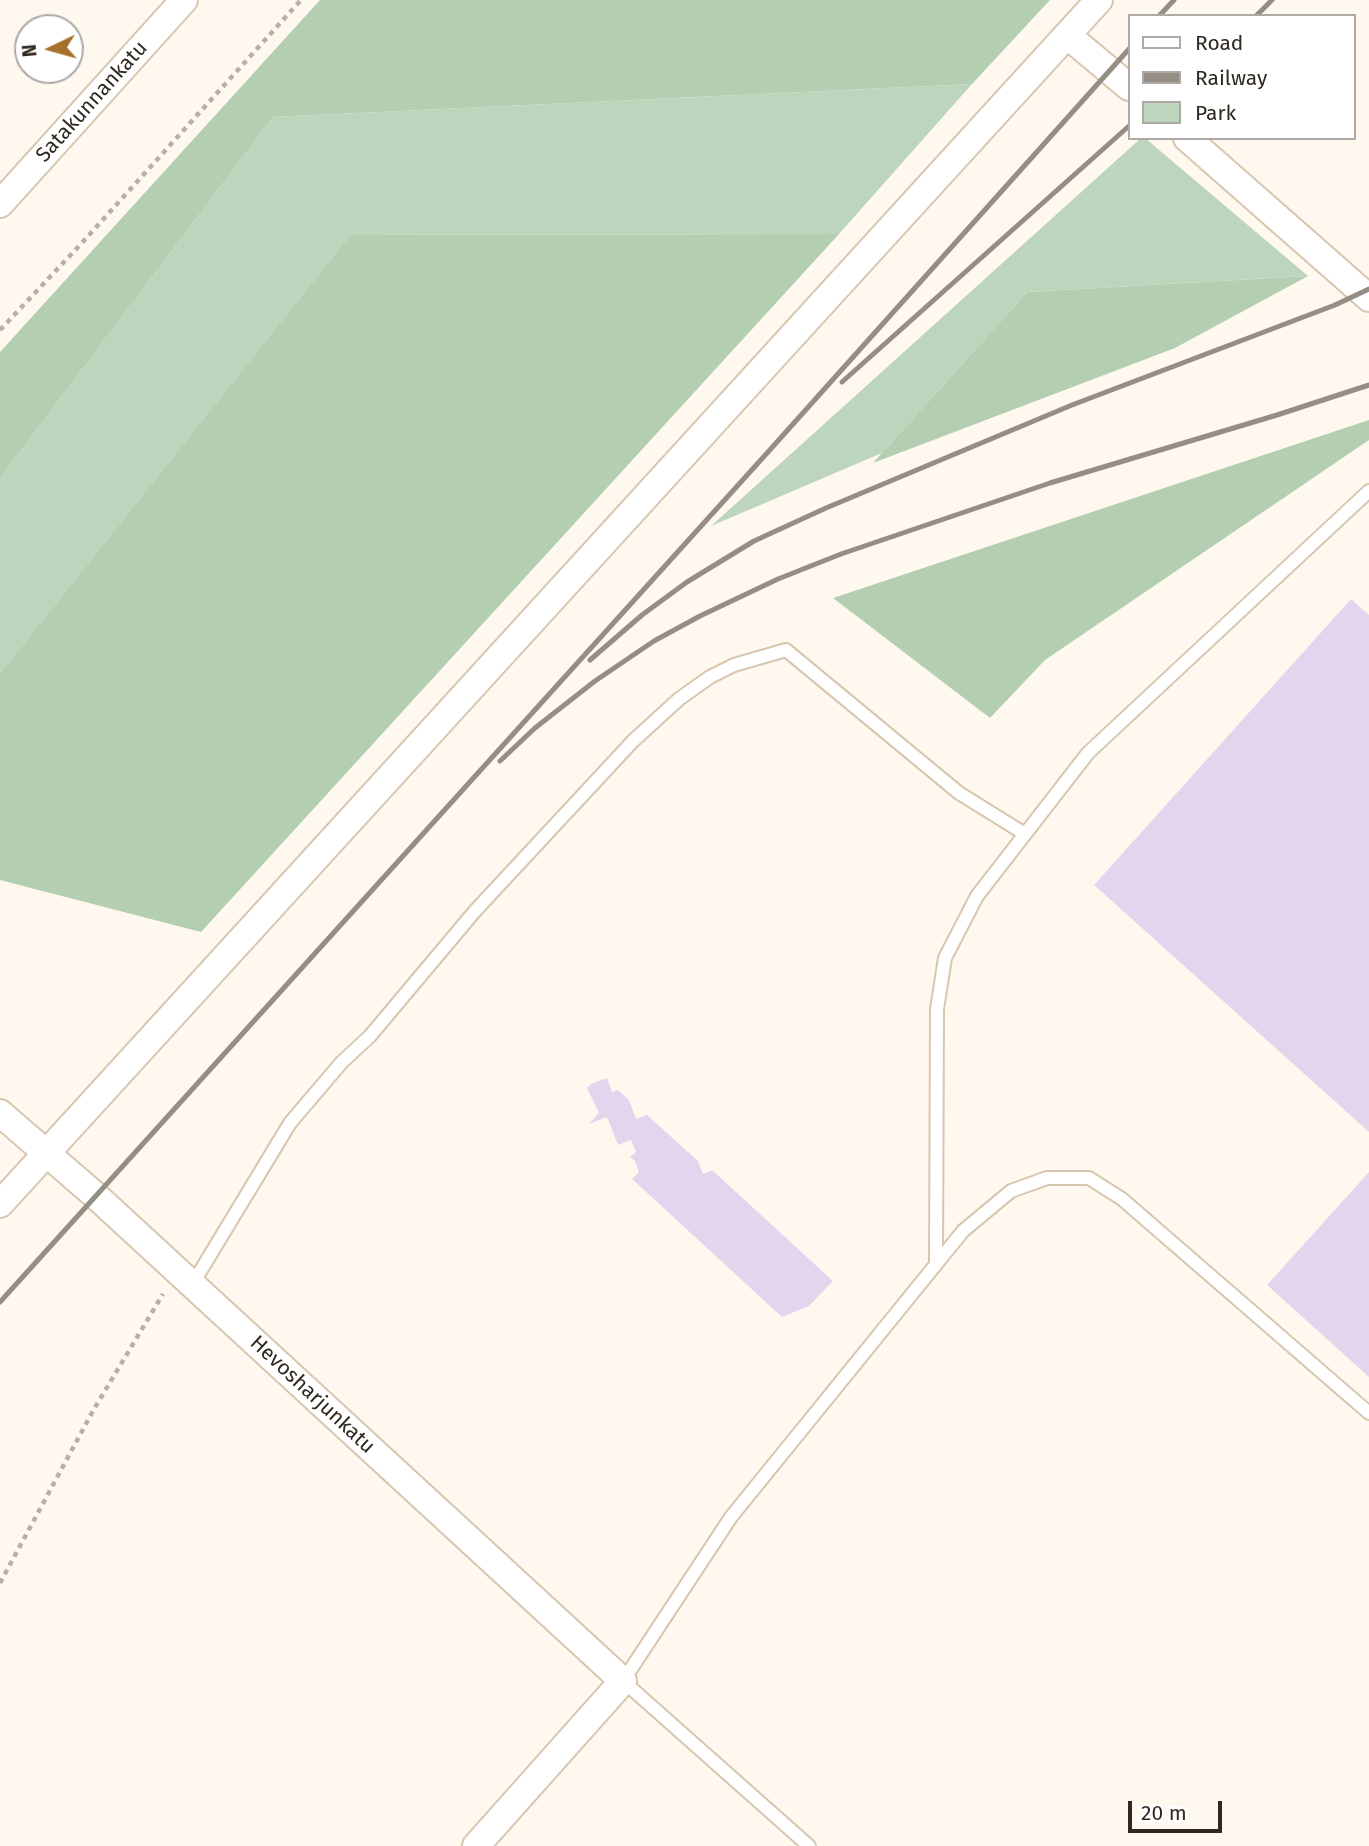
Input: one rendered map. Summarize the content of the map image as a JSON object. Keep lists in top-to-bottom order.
{
  "streets": {
    "street": ["Satakunnankatu", "Hevosharjunkatu"]
  },
  "legend": ["Road", "Railway", "Park"],
  "scale_bar": "20 m",
  "north": "left"
}
